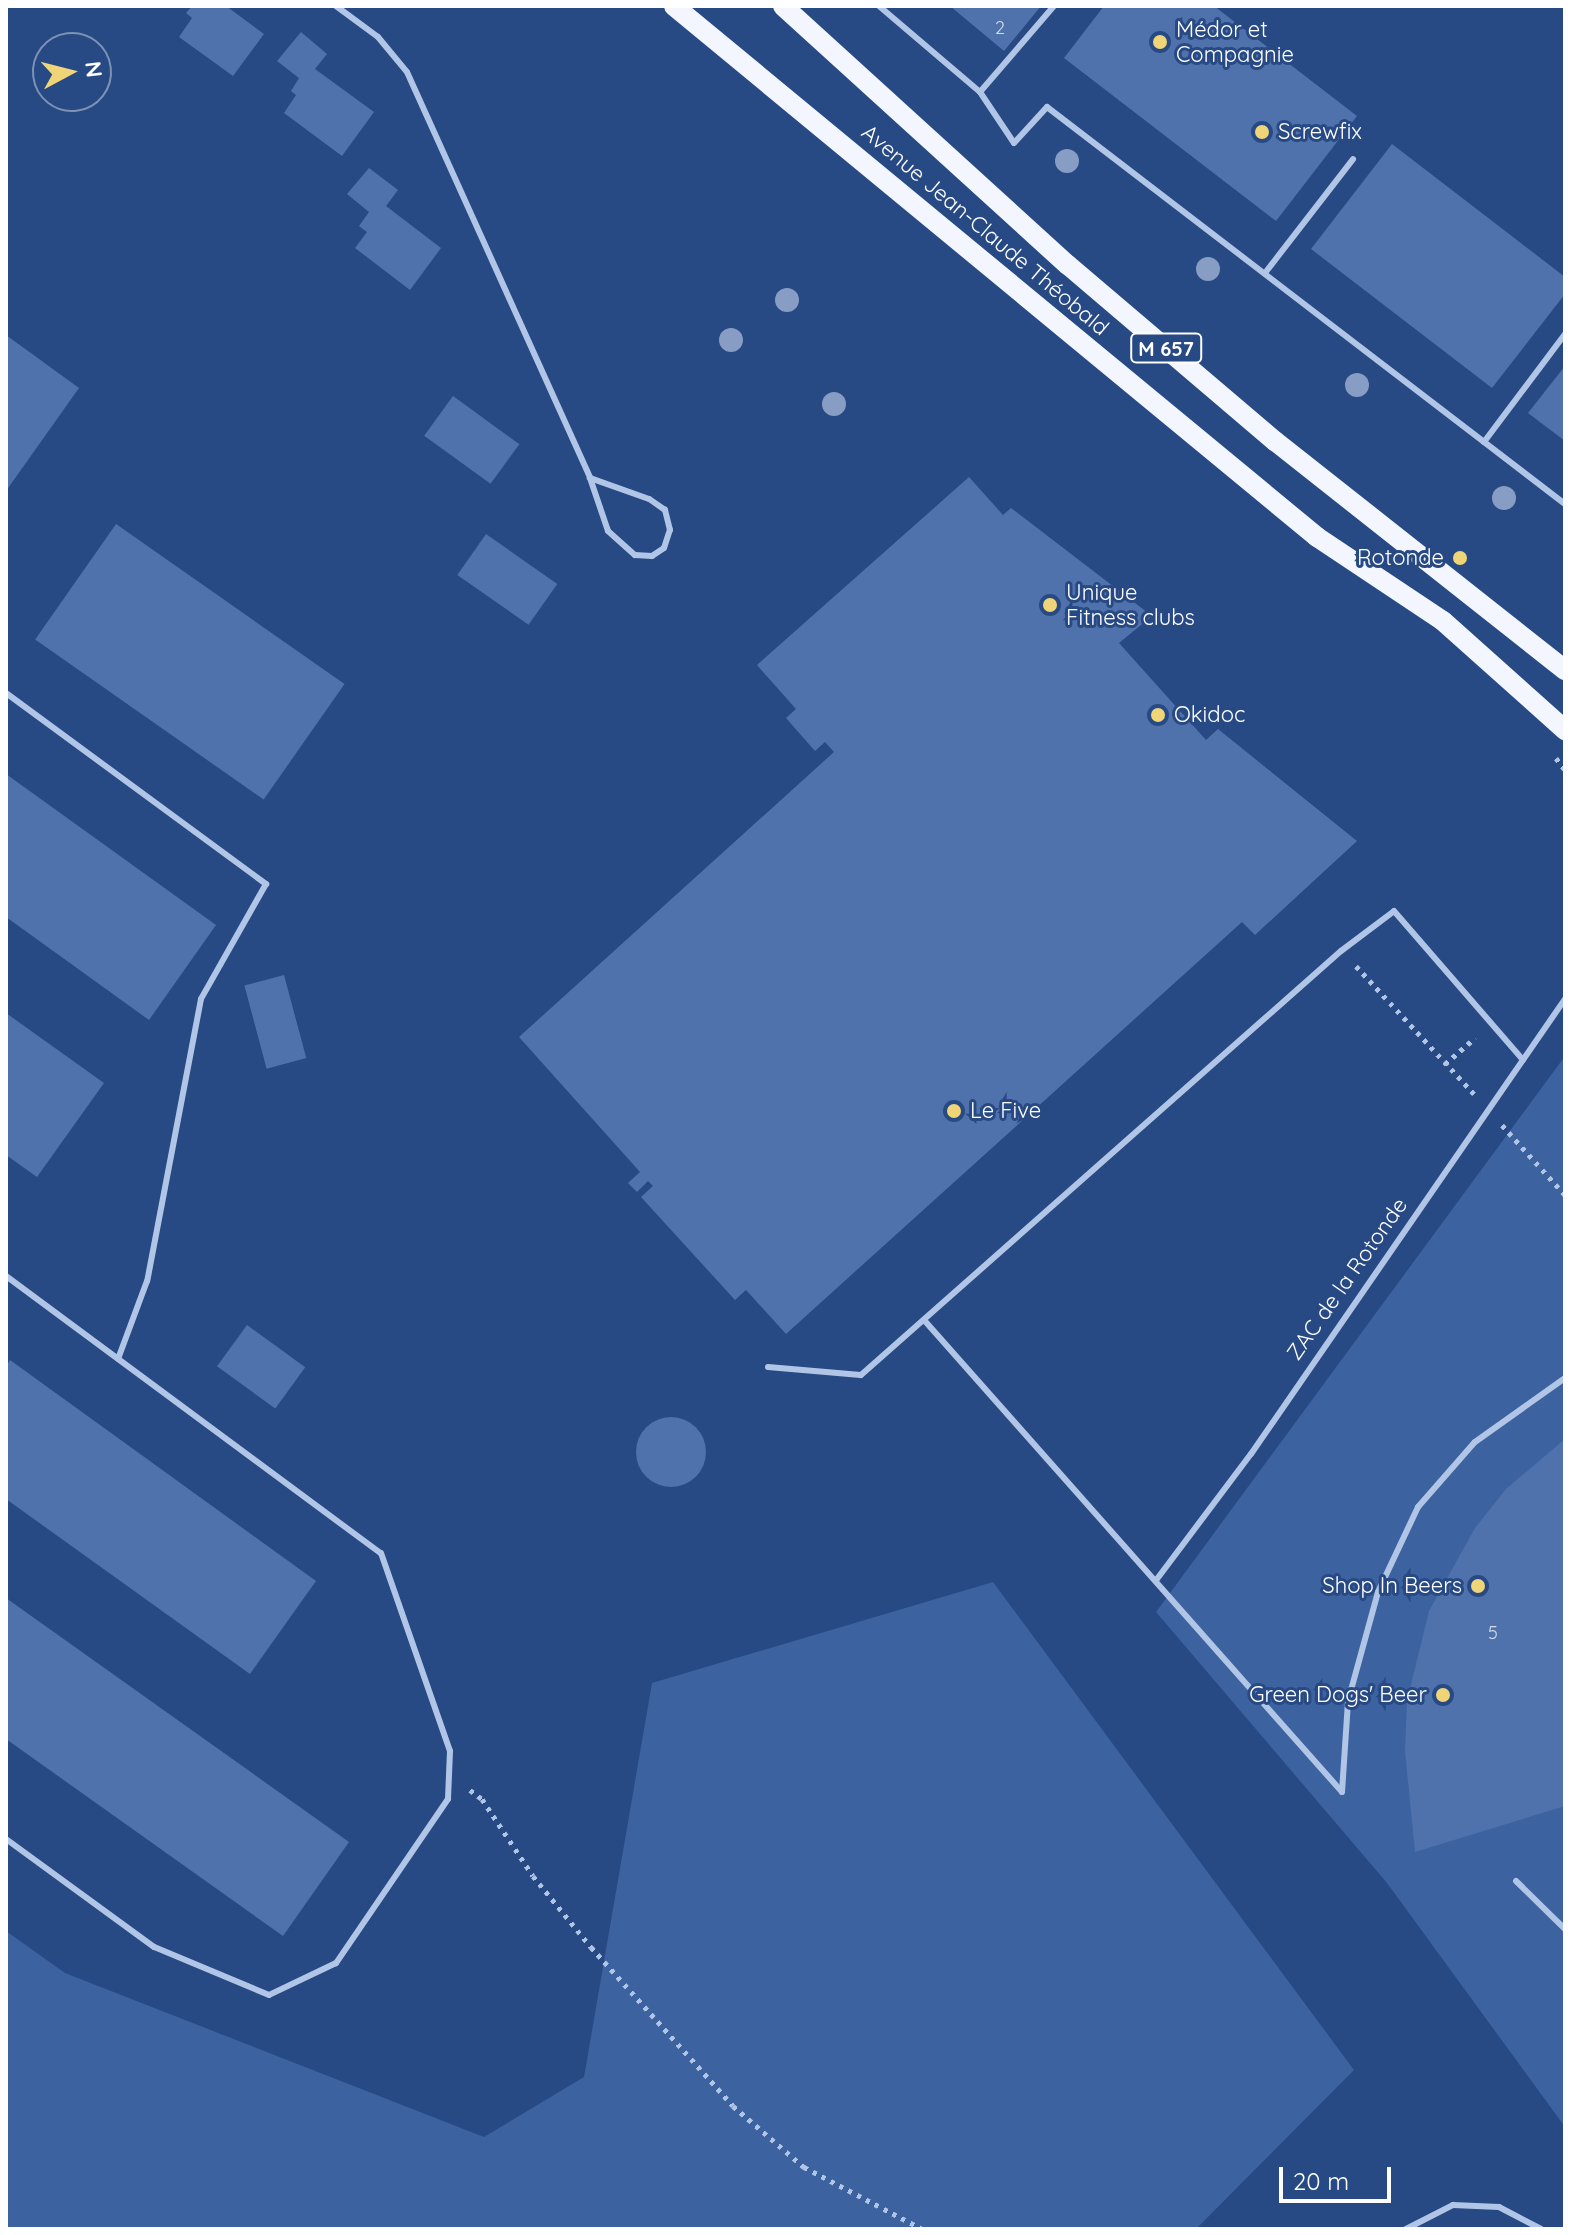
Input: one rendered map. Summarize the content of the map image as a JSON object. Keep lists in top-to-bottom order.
{
  "streets": {
    "main road": ["Avenue Jean-Claude Théobald", "M 657"],
    "lane": ["ZAC de la Rotonde"]
  },
  "places": [
    "Médor et Compagnie",
    "Screwfix",
    "Rotonde",
    "Unique Fitness clubs",
    "Okidoc",
    "Le Five",
    "Shop In Beers",
    "Green Dogs' Beer"
  ],
  "house_numbers": ["2", "5"],
  "scale_bar": "20 m",
  "north": "right"
}
